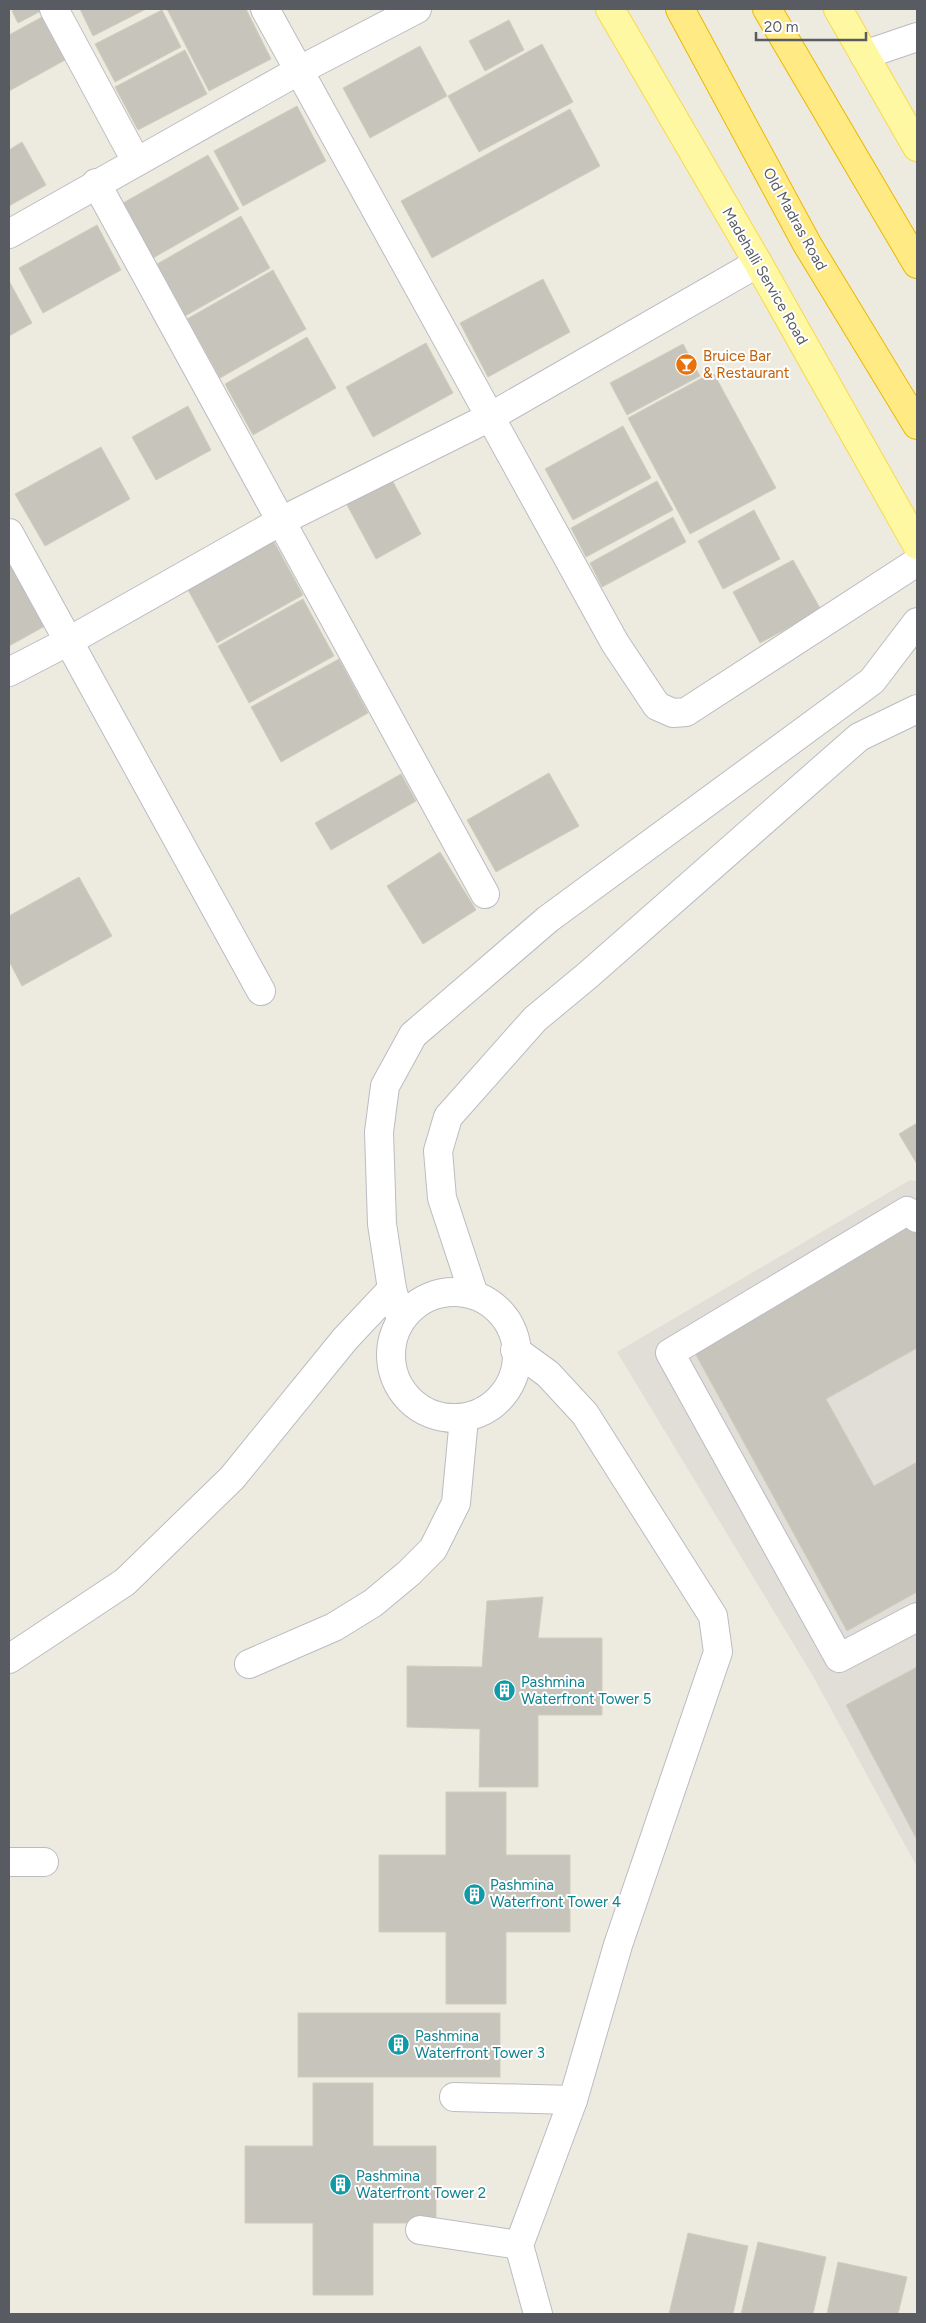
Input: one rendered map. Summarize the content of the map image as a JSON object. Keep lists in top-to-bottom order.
{
  "streets": {
    "highway": ["Old Madras Road"],
    "main road": ["Madehalli Service Road"]
  },
  "places": {
    "bar": ["Bruice Bar & Restaurant"],
    "building": [
      "Pashmina Waterfront Tower 5",
      "Pashmina Waterfront Tower 4",
      "Pashmina Waterfront Tower 3",
      "Pashmina Waterfront Tower 2"
    ]
  },
  "scale_bar": "20 m"
}
